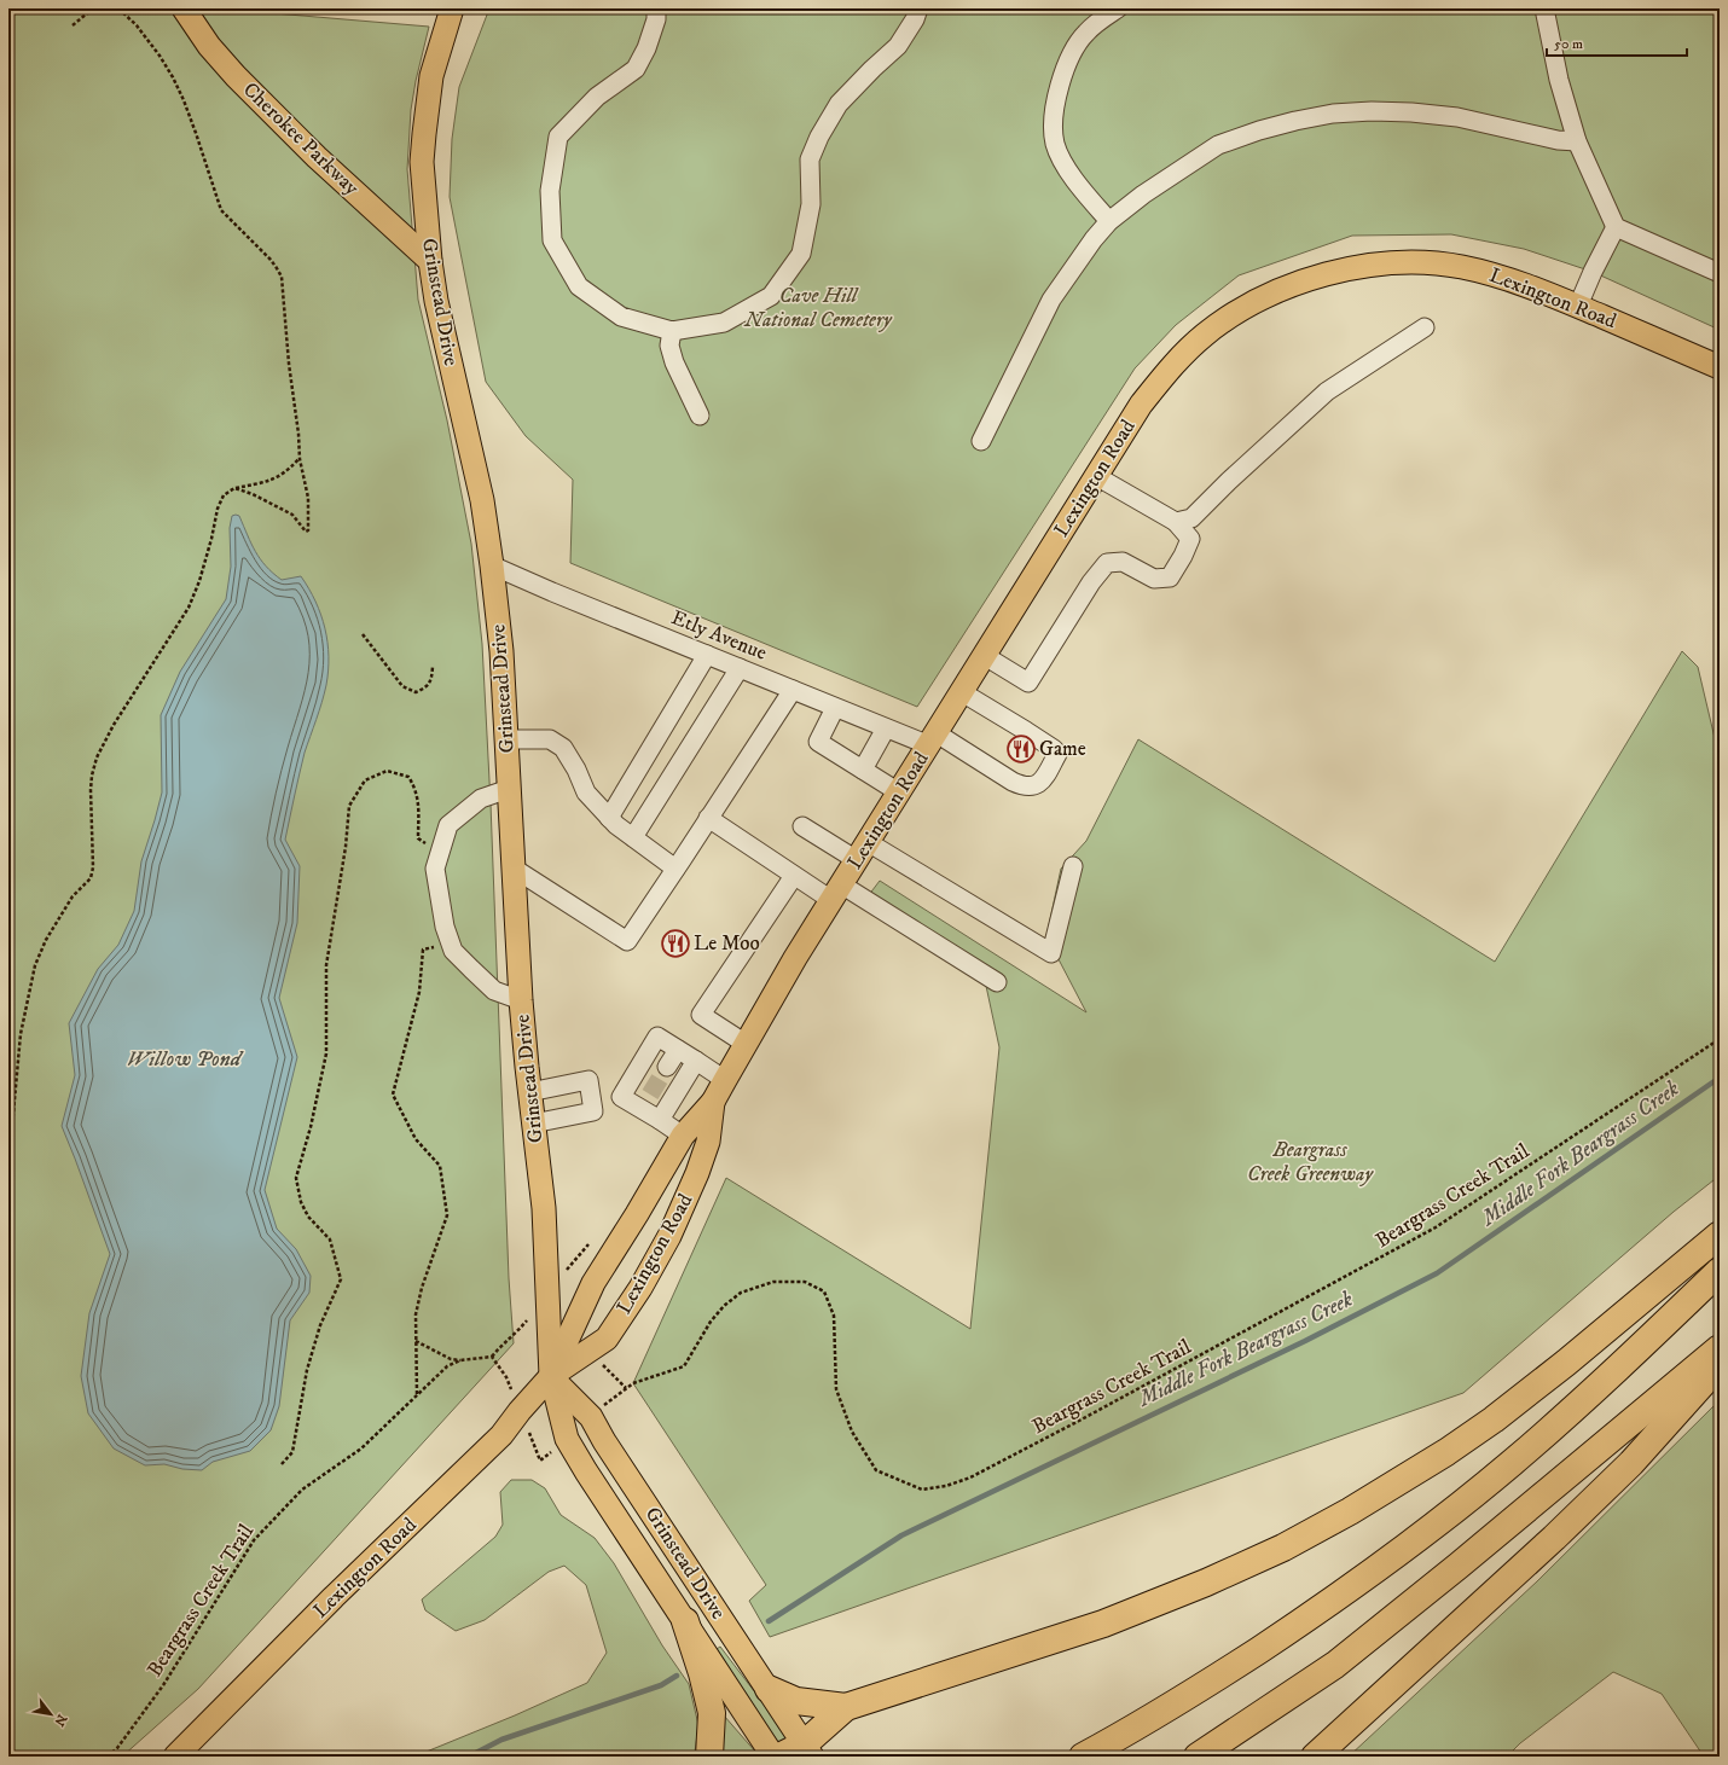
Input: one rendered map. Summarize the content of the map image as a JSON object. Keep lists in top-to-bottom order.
{
  "streets": {
    "main road": ["Cherokee Parkway", "Lexington Road", "Grinstead Drive"],
    "street": ["Etly Avenue"],
    "path": ["Beargrass Creek Trail"]
  },
  "crossings": [
    ["Cherokee Parkway", "Grinstead Drive"],
    ["Lexington Road", "Grinstead Drive"],
    ["Lexington Road", "Etly Avenue"],
    ["Grinstead Drive", "Etly Avenue"]
  ],
  "water": ["Willow Pond", "Middle Fork Beargrass Creek"],
  "parks": ["Cave Hill National Cemetery", "Beargrass Creek Greenway"],
  "places": {
    "restaurant": ["Game", "Le Moo"]
  },
  "scale_bar": "50 m",
  "north": "bottom right"
}
